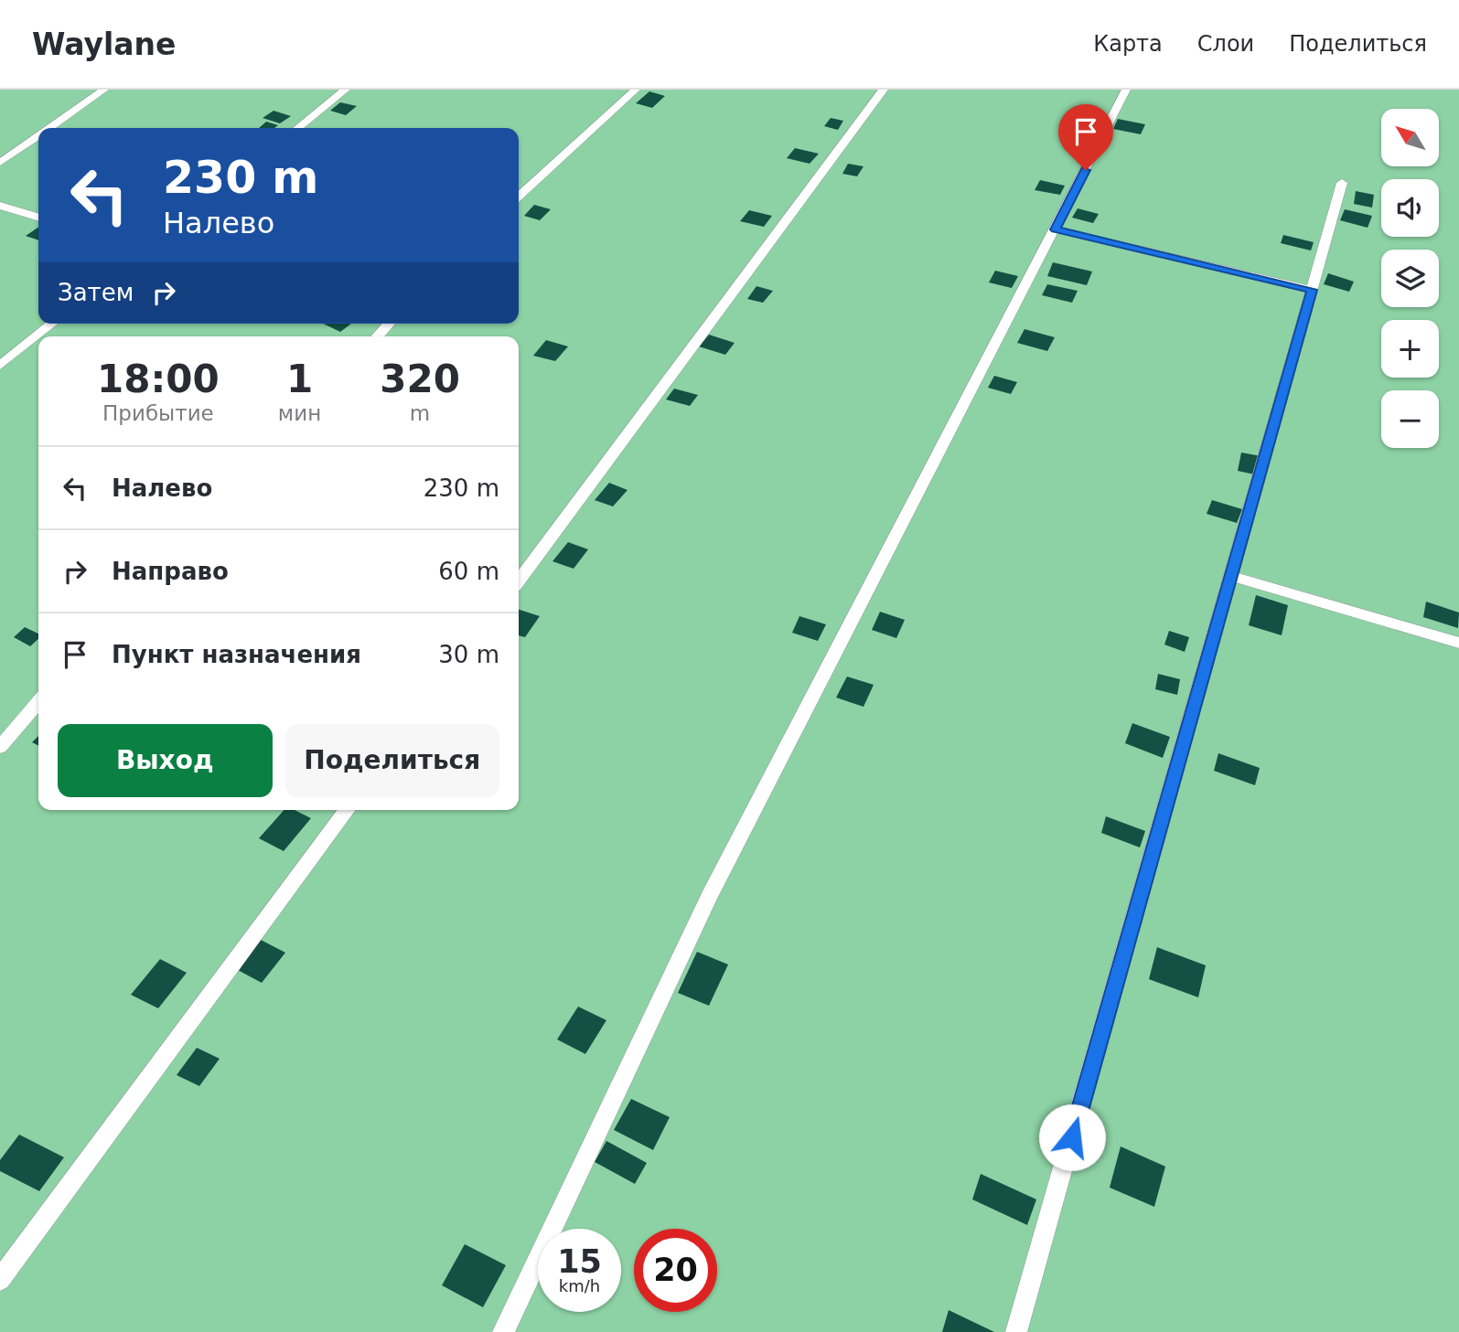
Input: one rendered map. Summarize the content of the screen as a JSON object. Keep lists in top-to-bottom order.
{
  "north": "top left",
  "page": {
    "header": "Waylane",
    "nav": ["Карта", "Слои", "Поделиться"],
    "map_buttons": ["+", "−"],
    "turn": ["230 m", "Налево"],
    "then": "Затем",
    "eta": [
      "18:00",
      "Прибытие",
      "1",
      "мин",
      "320",
      "m"
    ],
    "list": [
      {
        "name": "Налево",
        "value": "230 m"
      },
      {
        "name": "Направо",
        "value": "60 m"
      },
      {
        "name": "Пункт назначения",
        "value": "30 m"
      }
    ],
    "buttons": ["Выход", "Поделиться"],
    "speed": "15 km/h",
    "limit": "20"
  }
}
